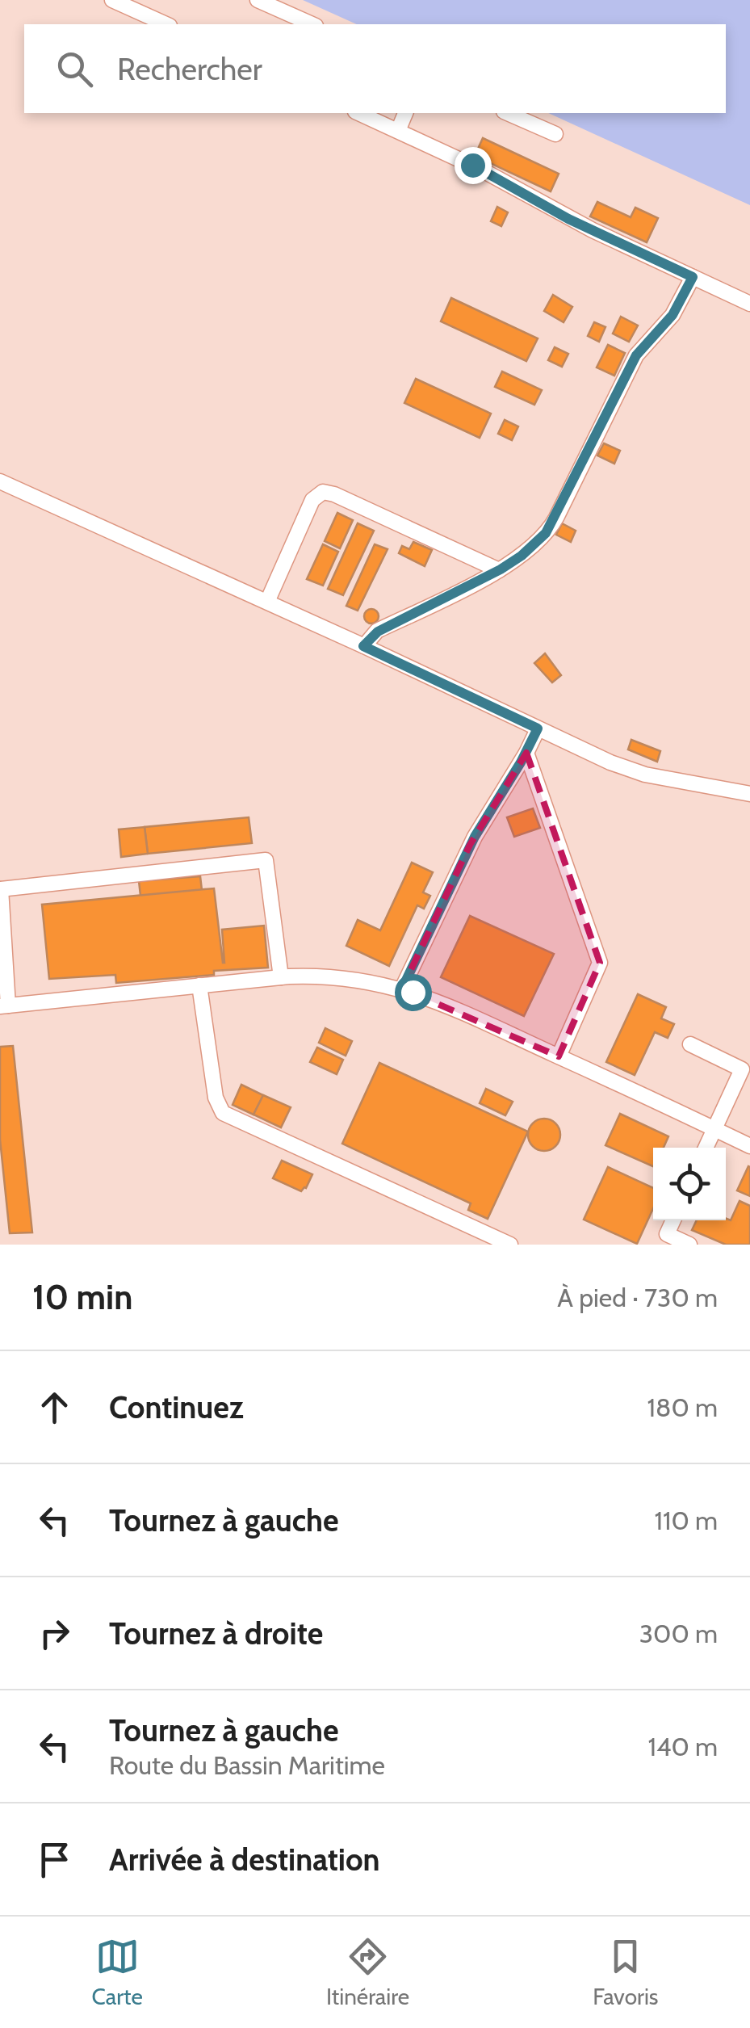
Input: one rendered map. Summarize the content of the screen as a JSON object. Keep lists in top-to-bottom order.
{
  "page": {
    "search": "Rechercher",
    "heading": ["10 min", "À pied · 730 m"],
    "list": [
      ["Continuez", "180 m"],
      ["Tournez à gauche", "110 m"],
      ["Tournez à droite", "300 m"],
      ["Tournez à gauche", "Route du Bassin Maritime", "140 m"],
      "Arrivée à destination"
    ],
    "nav": ["Carte", "Itinéraire", "Favoris"]
  }
}
